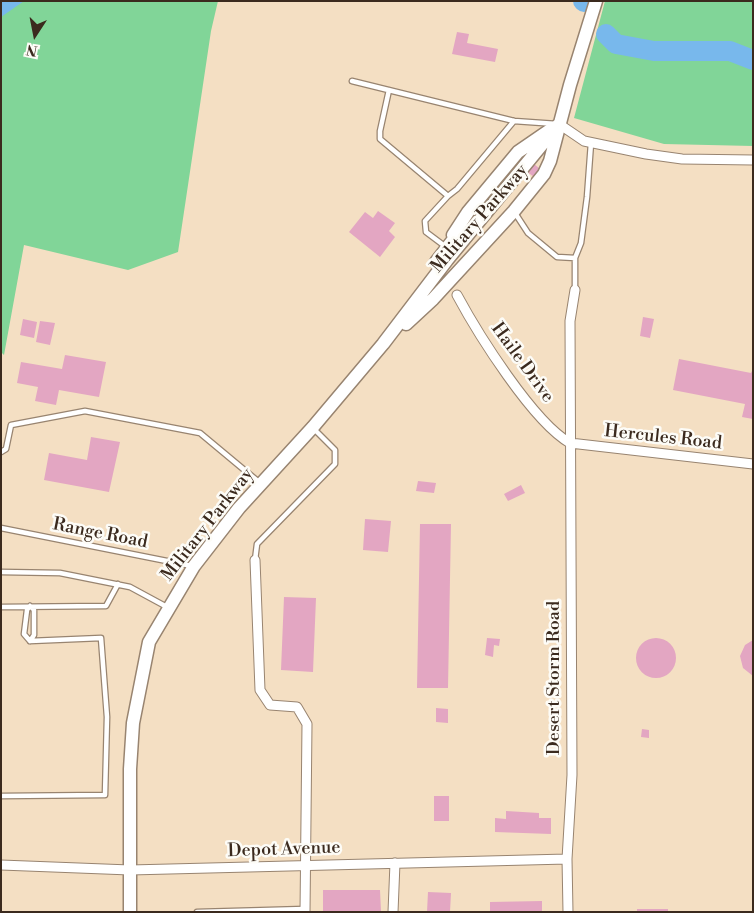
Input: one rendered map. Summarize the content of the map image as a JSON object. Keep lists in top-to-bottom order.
{
  "streets": {
    "street": [
      "Military Parkway",
      "Haile Drive",
      "Hercules Road",
      "Desert Storm Road",
      "Depot Avenue"
    ],
    "lane": ["Range Road"]
  },
  "crossings": [
    ["Military Parkway", "Range Road"],
    ["Military Parkway", "Depot Avenue"],
    ["Haile Drive", "Hercules Road"],
    ["Haile Drive", "Desert Storm Road"],
    ["Hercules Road", "Desert Storm Road"],
    ["Desert Storm Road", "Depot Avenue"]
  ],
  "north": "bottom"
}
